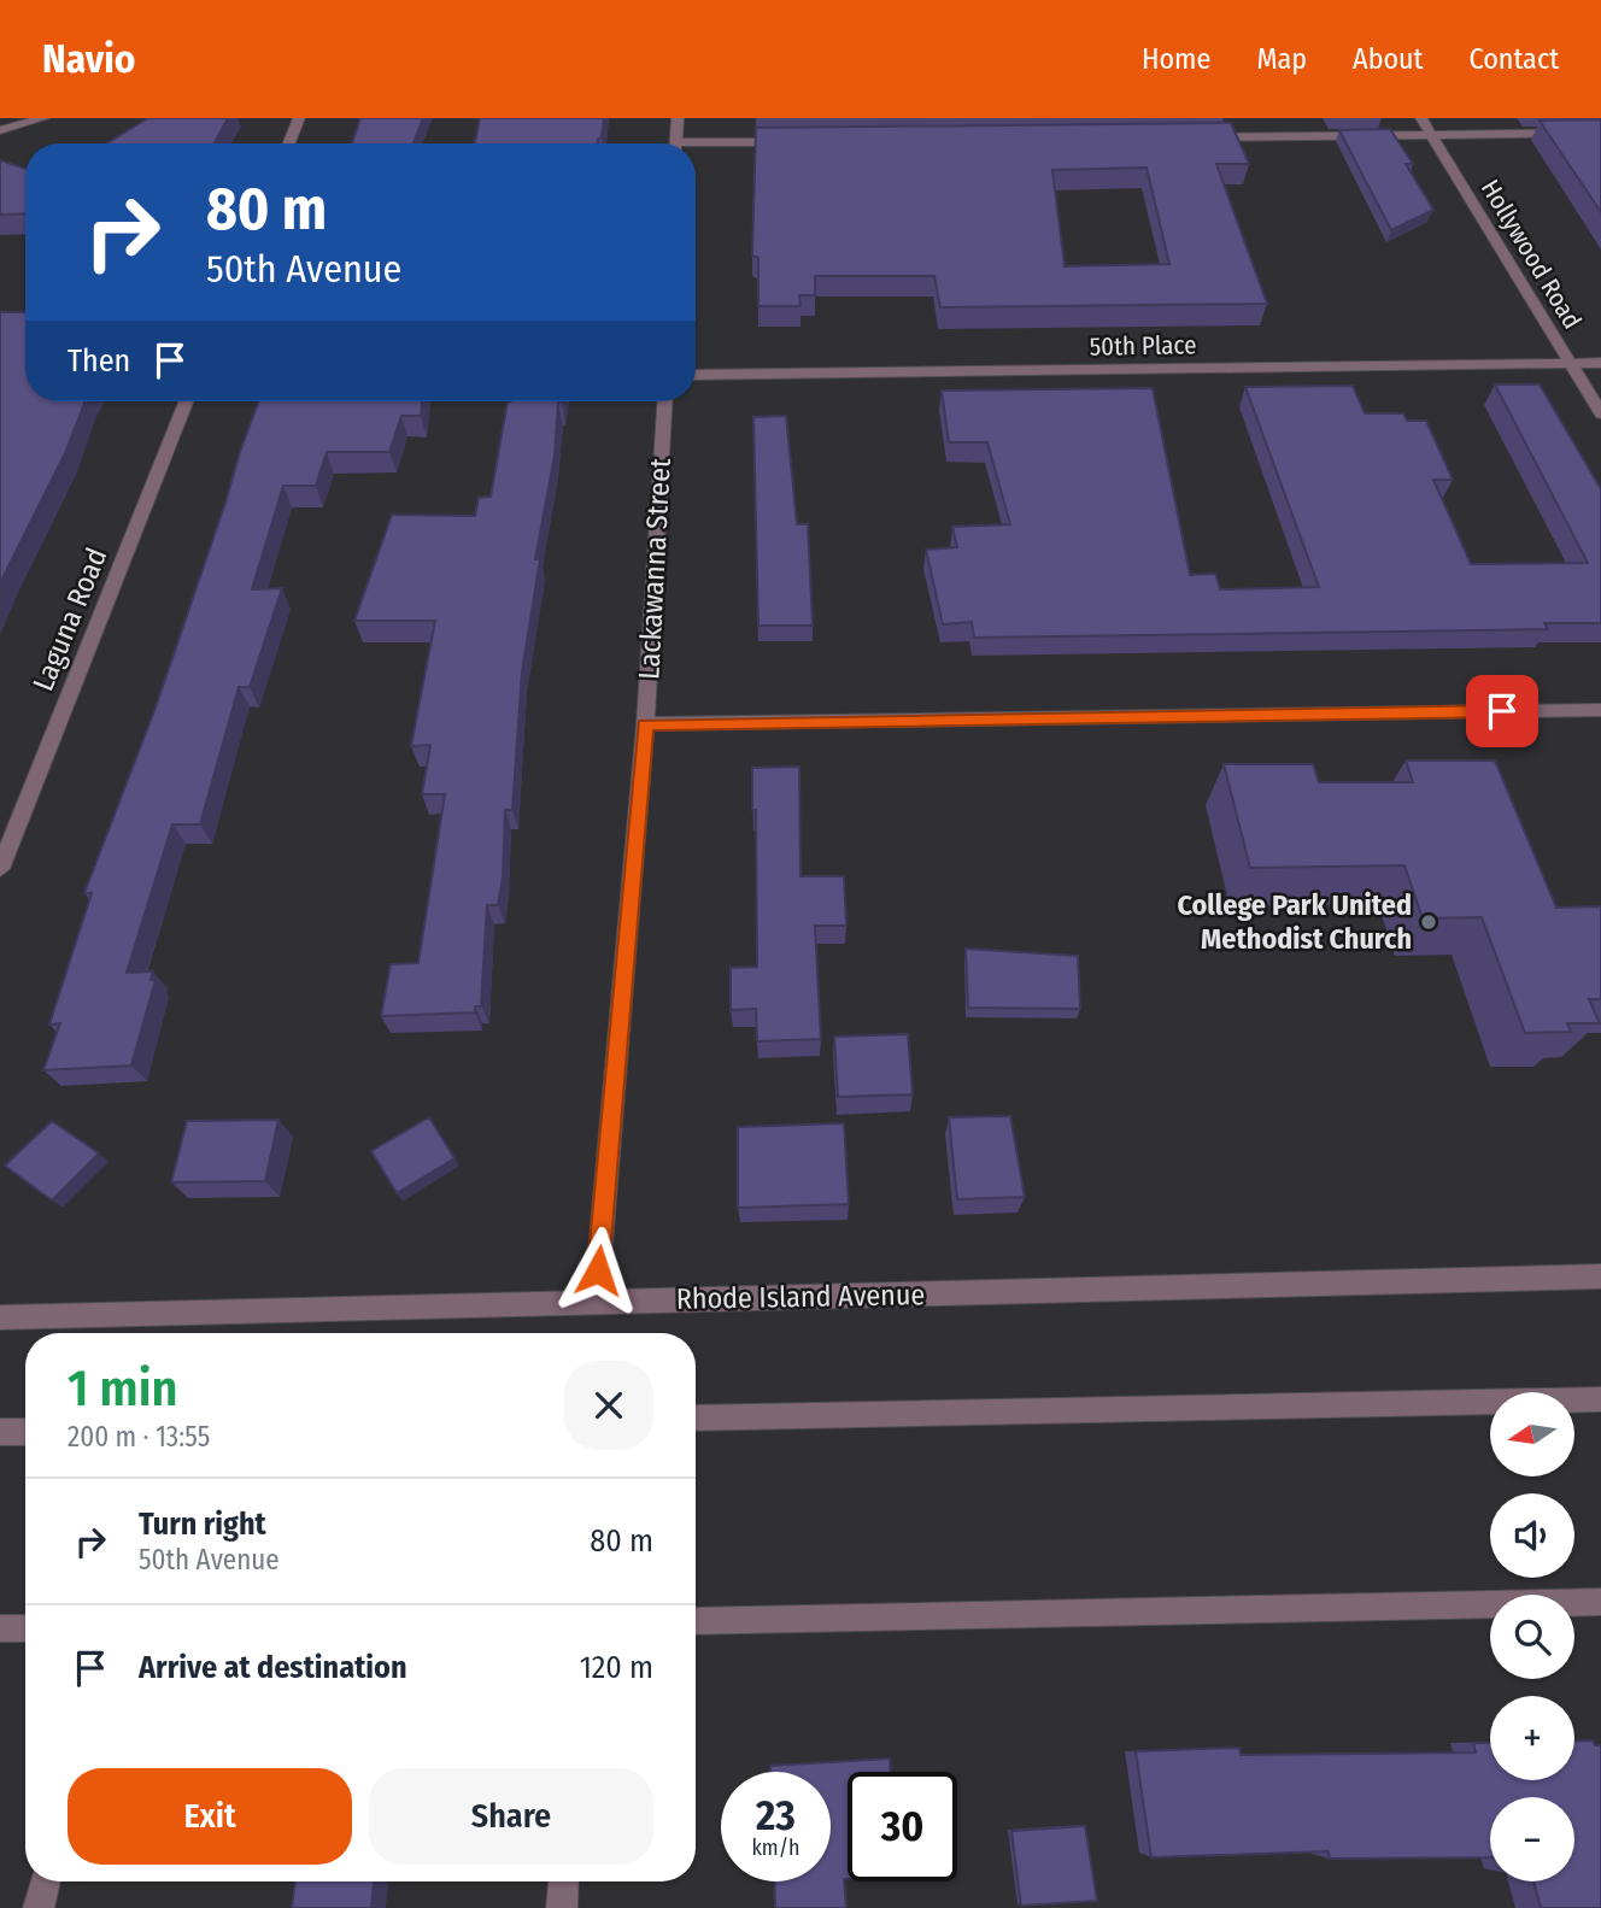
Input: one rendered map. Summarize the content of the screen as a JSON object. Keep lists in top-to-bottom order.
{
  "streets": {
    "street": [
      "Hollywood Road",
      "50th Place",
      "Lackawanna Street",
      "Laguna Road",
      "Rhode Island Avenue"
    ]
  },
  "crossings": [
    ["Hollywood Road", "50th Place"],
    ["Lackawanna Street", "Rhode Island Avenue"]
  ],
  "places": ["College Park United Methodist Church"],
  "north": "left",
  "page": {
    "header": "Navio",
    "nav": [
      "Home",
      "Map",
      "About",
      "Contact"
    ],
    "turn": ["80 m", "50th Avenue"],
    "then": "Then",
    "heading": ["1 min", "200 m · 13:55"],
    "map_buttons": ["+", "−"],
    "list": [
      {
        "name": "Turn right",
        "note": "50th Avenue",
        "value": "80 m"
      },
      {
        "name": "Arrive at destination",
        "value": "120 m"
      }
    ],
    "buttons": ["Exit", "Share"],
    "speed": "23 km/h",
    "limit": "30"
  }
}
